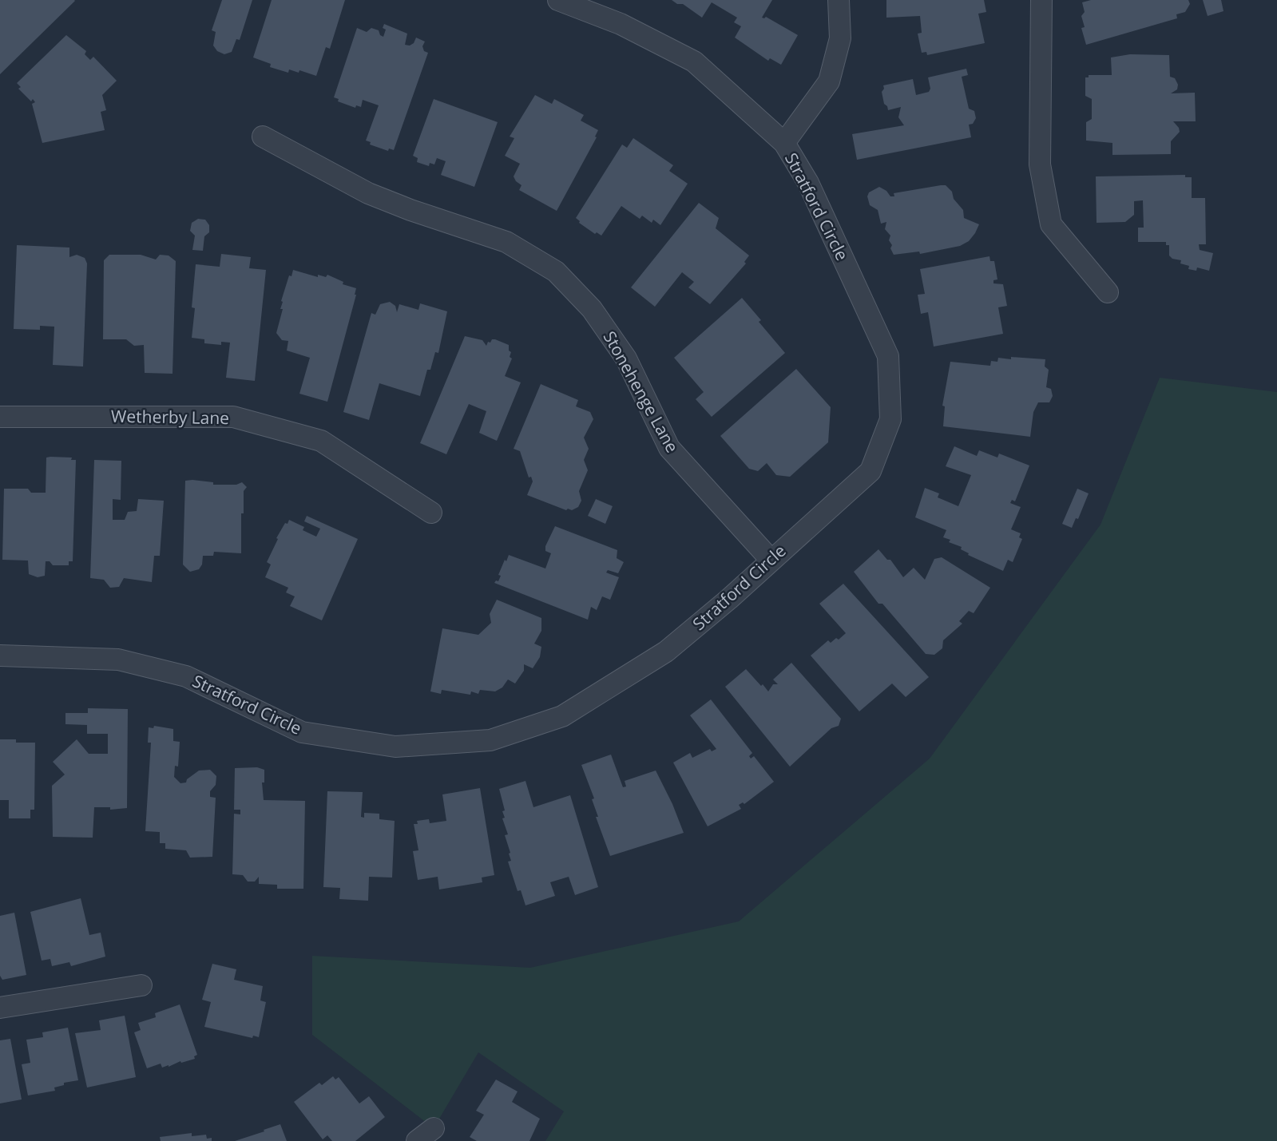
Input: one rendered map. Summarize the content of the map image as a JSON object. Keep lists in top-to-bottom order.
{
  "streets": {
    "street": ["Stratford Circle", "Stonehenge Lane", "Wetherby Lane"]
  },
  "crossings": [
    ["Stratford Circle", "Stonehenge Lane"]
  ]
}
